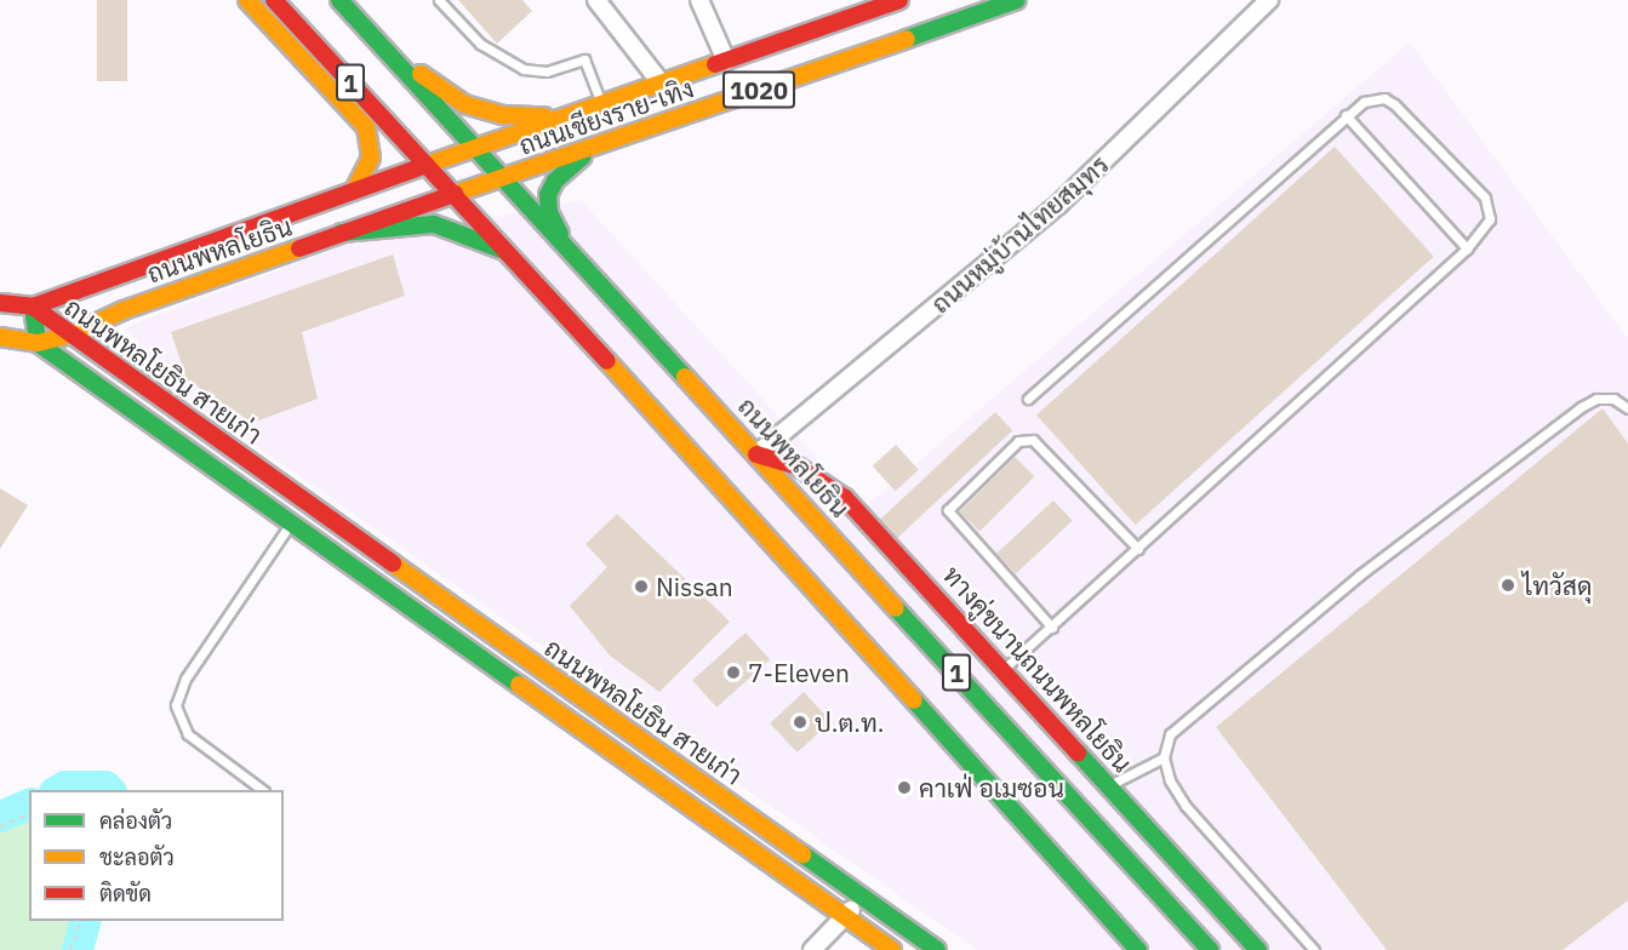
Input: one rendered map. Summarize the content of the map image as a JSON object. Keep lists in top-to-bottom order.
{
  "streets": {
    "main road": [
      "1",
      "1020",
      "ถนนเชียงราย-เทิง",
      "ถนนพหลโยธิน",
      "ถนนพหลโยธิน สายเก่า",
      "ทางคู่ขนานถนนพหลโยธิน"
    ],
    "street": ["ถนนหมู่บ้านไทยสมุทร"]
  },
  "crossings": [
    ["1", "1020"],
    ["1", "ถนนพหลโยธิน"],
    ["1020", "ถนนเชียงราย-เทิง"],
    ["1020", "ถนนพหลโยธิน"],
    ["ถนนเชียงราย-เทิง", "ถนนพหลโยธิน"],
    ["ถนนหมู่บ้านไทยสมุทร", "ถนนพหลโยธิน"],
    ["ถนนหมู่บ้านไทยสมุทร", "ทางคู่ขนานถนนพหลโยธิน"],
    ["ถนนพหลโยธิน", "ถนนพหลโยธิน สายเก่า"],
    ["ถนนพหลโยธิน", "ทางคู่ขนานถนนพหลโยธิน"]
  ],
  "places": [
    "ไทวัสดุ",
    "Nissan",
    "7-Eleven",
    "ป.ต.ท.",
    "คาเฟ่ อเมซอน"
  ],
  "legend": ["คล่องตัว", "ชะลอตัว", "ติดขัด"]
}
